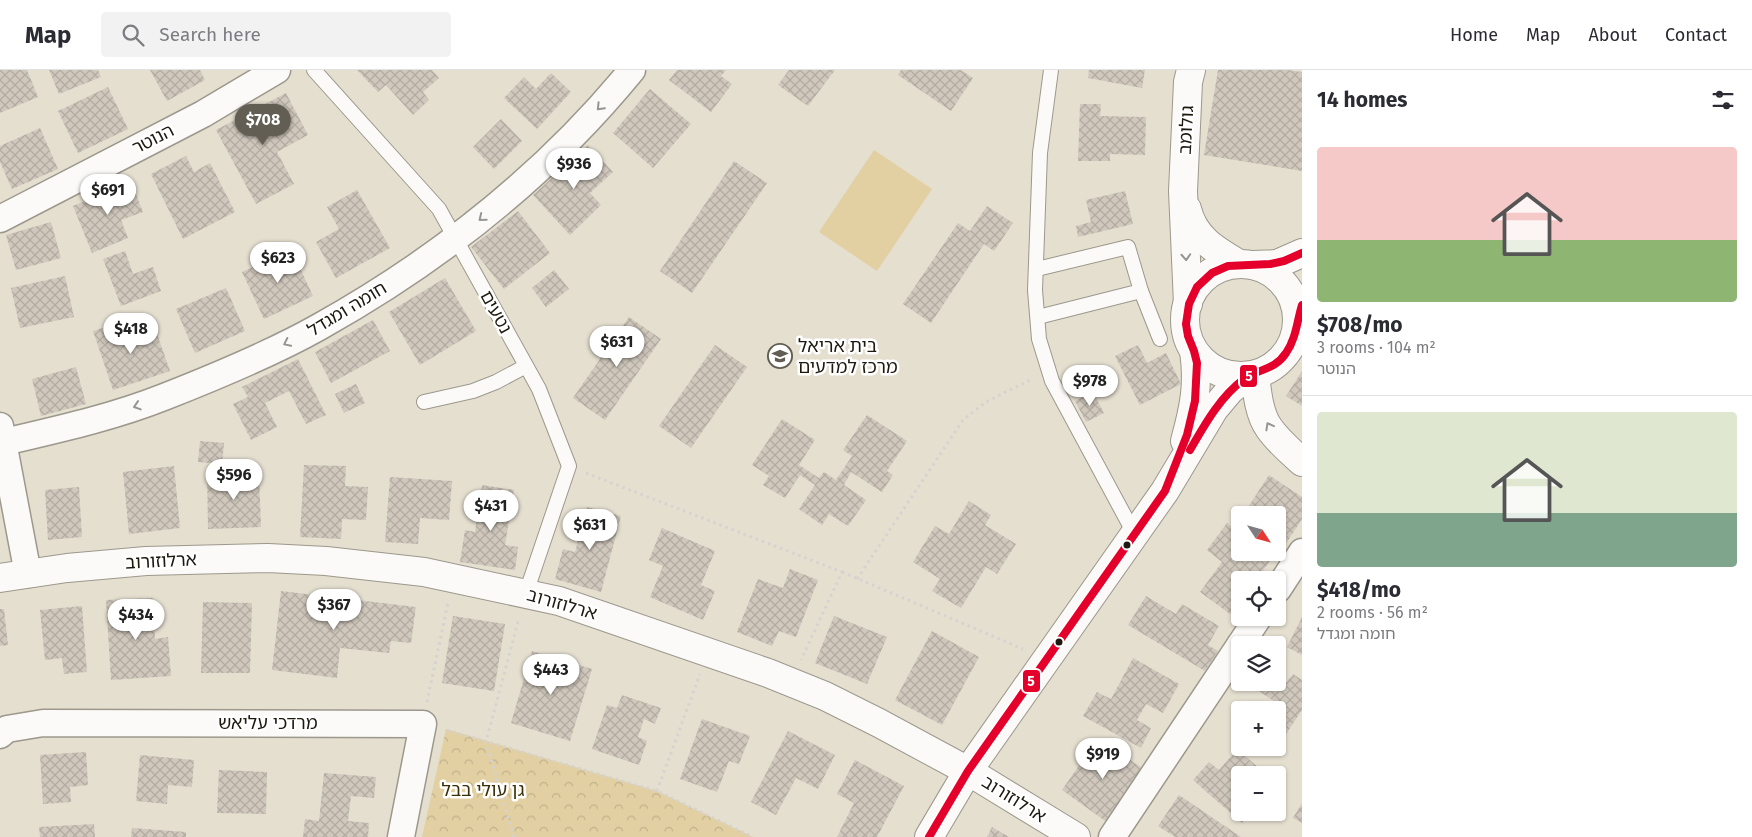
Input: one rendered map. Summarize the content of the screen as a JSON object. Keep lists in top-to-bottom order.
{
  "streets": {
    "street": [
      "גולומב",
      "הנוטר",
      "חומה ומגדל",
      "ארלוזורוב",
      "מרדכי עליאש"
    ],
    "lane": ["נטעים"]
  },
  "crossings": [
    ["חומה ומגדל", "נטעים"]
  ],
  "one_way": ["חומה ומגדל"],
  "parks": ["גן עולי בבל"],
  "places": {
    "school or university": ["בית אריאל מרכז למדעים"]
  },
  "lines": ["transit line 5"],
  "north": "bottom right",
  "page": {
    "header": "Map",
    "search": "Search here",
    "nav": [
      "Home",
      "Map",
      "About",
      "Contact"
    ],
    "heading": "14 homes",
    "price": [
      "$708",
      "$936",
      "$691",
      "$623",
      "$418",
      "$631",
      "$978",
      "$596",
      "$431",
      "$631",
      "$367",
      "$434",
      "$443",
      "$919"
    ],
    "list": [
      {
        "name": "$708/mo",
        "note": "3 rooms · 104 m² · הנוטר"
      },
      {
        "name": "$418/mo",
        "note": "2 rooms · 56 m² · חומה ומגדל"
      }
    ],
    "map_buttons": ["+", "−"]
  }
}
